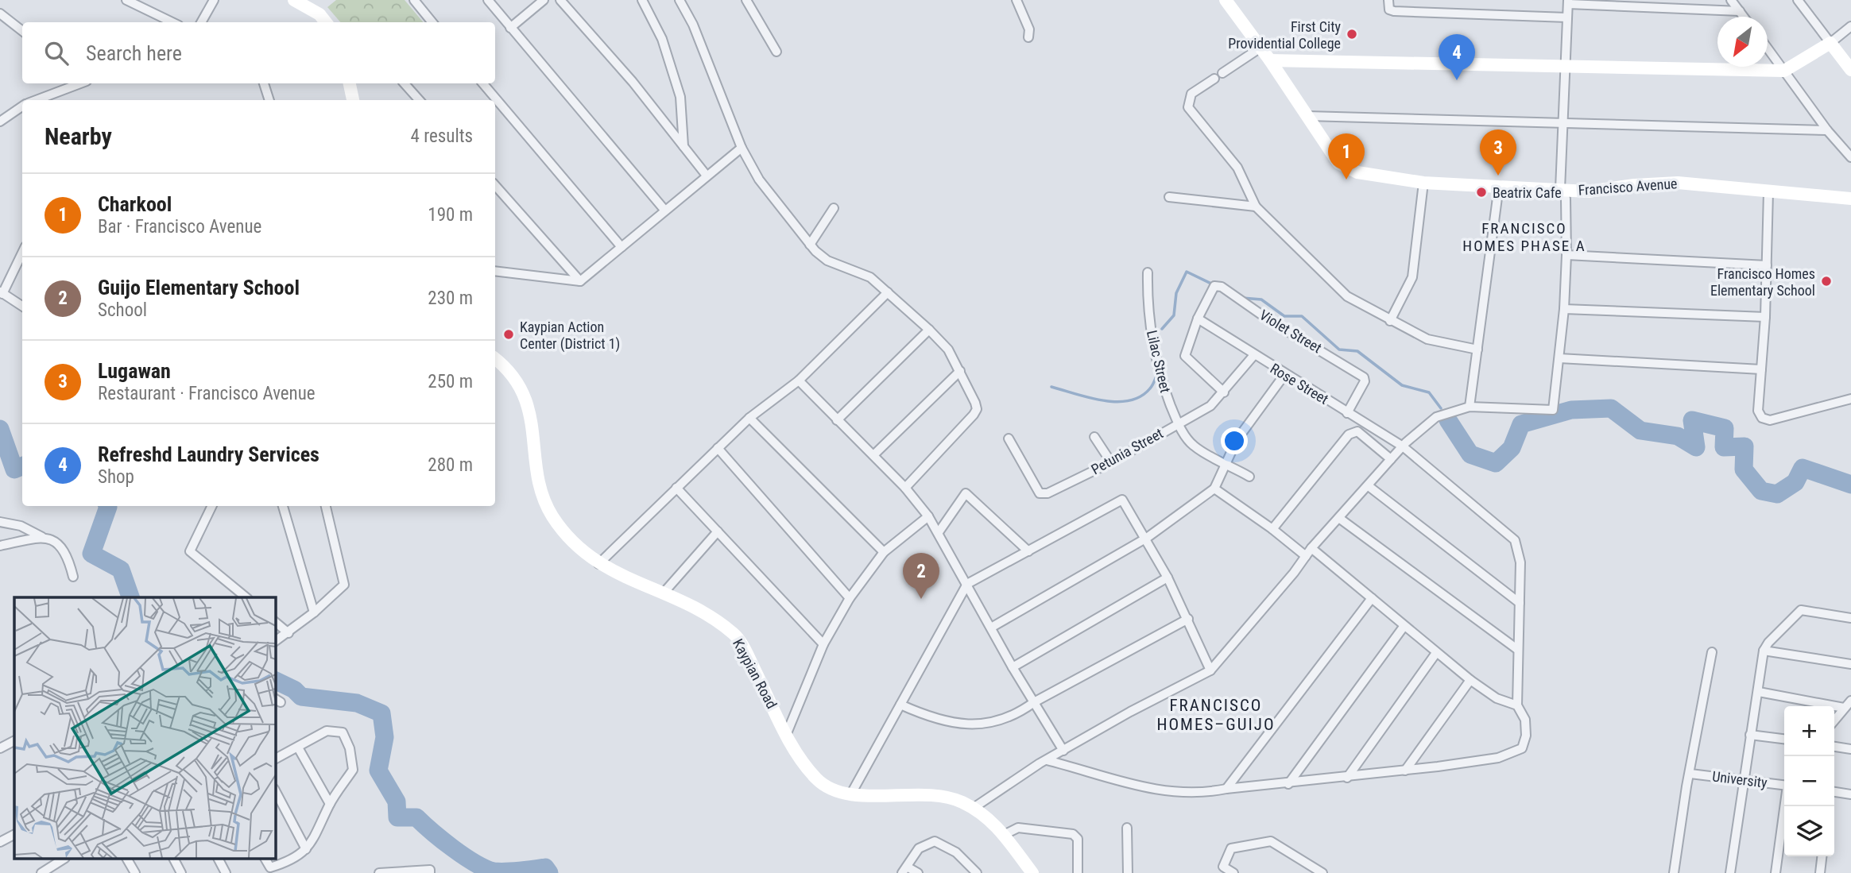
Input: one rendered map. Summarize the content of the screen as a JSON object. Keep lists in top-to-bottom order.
{
  "streets": {
    "street": [
      "Francisco Avenue",
      "Violet Street",
      "Lilac Street",
      "Rose Street",
      "Petunia Street",
      "Kaypian Road",
      "University"
    ]
  },
  "crossings": [
    ["Violet Street", "Rose Street"],
    ["Lilac Street", "Petunia Street"],
    ["Rose Street", "Petunia Street"]
  ],
  "districts": ["FRANCISCO HOMES PHASE A", "FRANCISCO HOMES–GUIJO"],
  "places": [
    "First City Providential College",
    "Beatrix Cafe",
    "Francisco Homes Elementary School",
    "Kaypian Action Center (District 1)"
  ],
  "north": "bottom left",
  "page": {
    "search": "Search here",
    "pins": [
      "4",
      "3",
      "1",
      "2"
    ],
    "heading": ["Nearby", "4 results"],
    "list": [
      {
        "mark": "1",
        "name": "Charkool",
        "note": "Bar · Francisco Avenue",
        "value": "190 m"
      },
      {
        "mark": "2",
        "name": "Guijo Elementary School",
        "note": "School",
        "value": "230 m"
      },
      {
        "mark": "3",
        "name": "Lugawan",
        "note": "Restaurant · Francisco Avenue",
        "value": "250 m"
      },
      {
        "mark": "4",
        "name": "Refreshd Laundry Services",
        "note": "Shop",
        "value": "280 m"
      }
    ],
    "map_buttons": ["+", "−"]
  }
}
